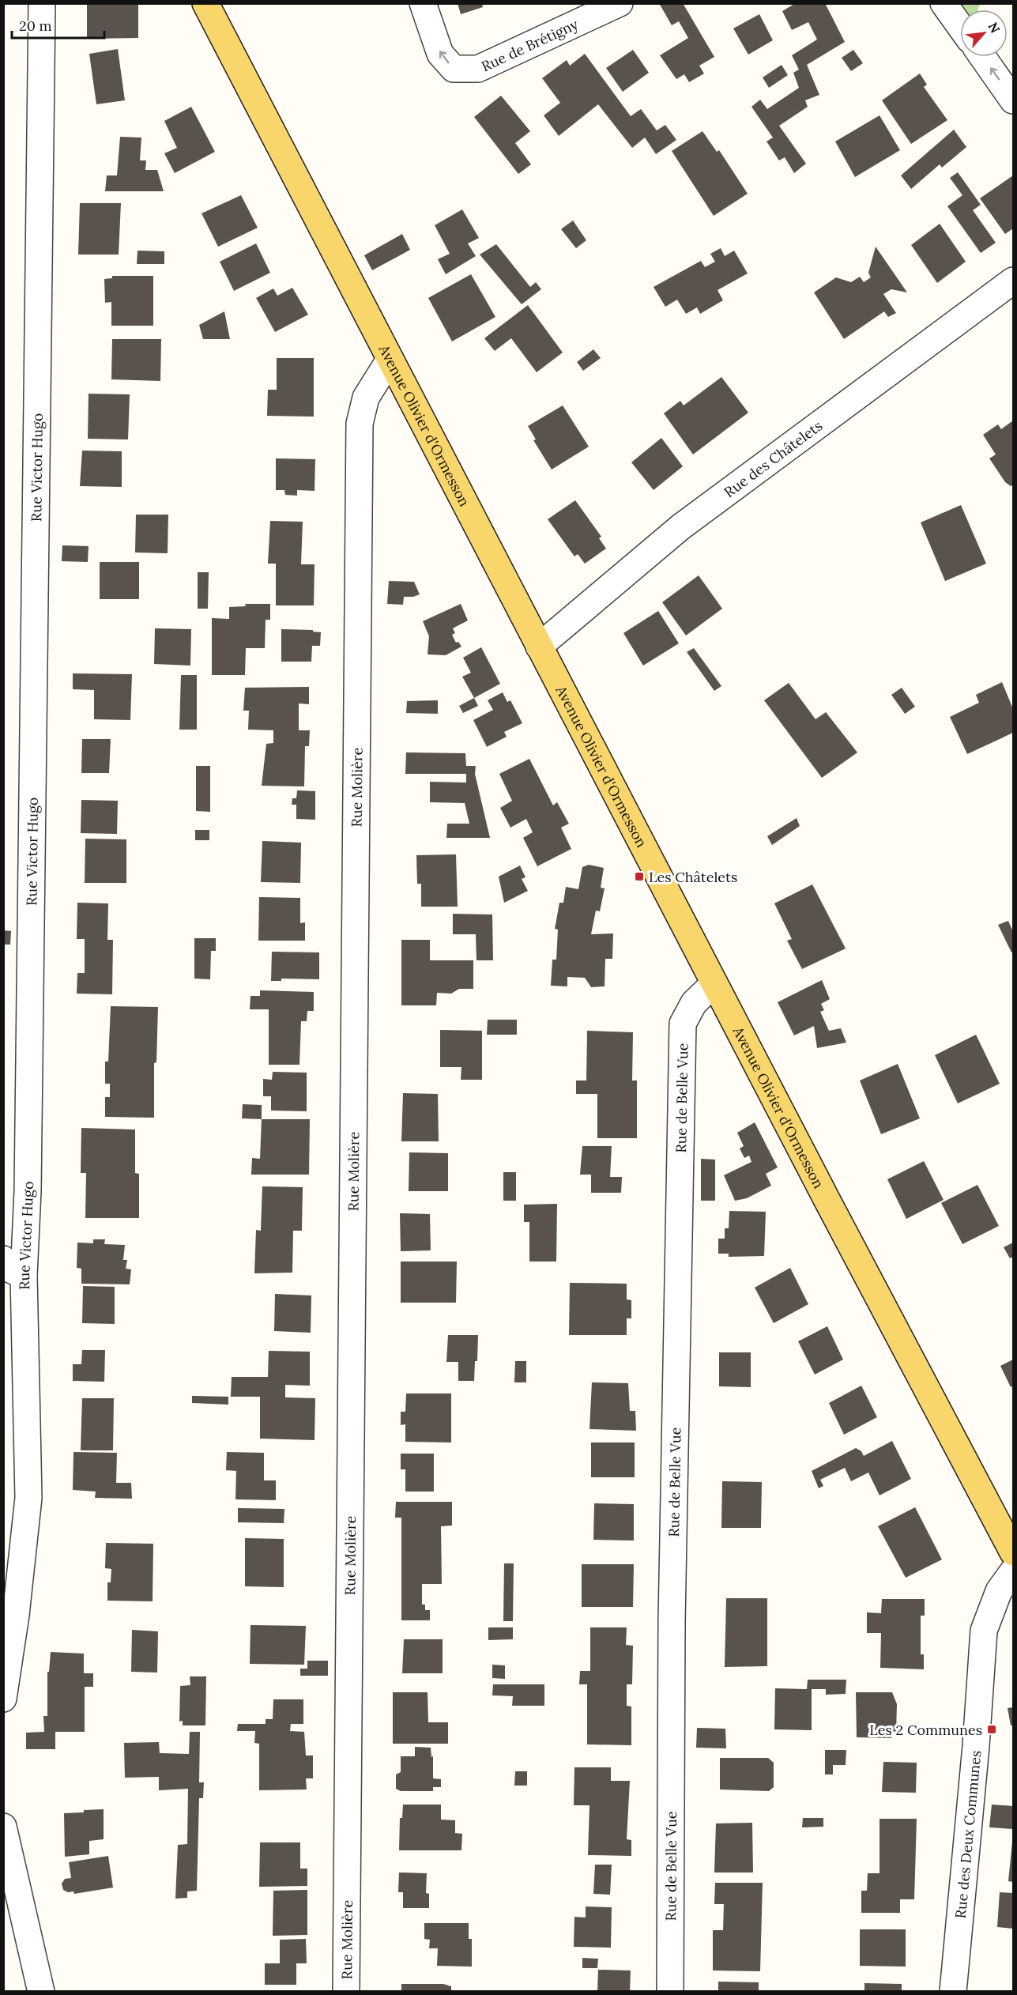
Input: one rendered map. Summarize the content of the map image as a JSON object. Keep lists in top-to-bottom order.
{
  "streets": {
    "main road": ["Avenue Olivier d'Ormesson"],
    "street": [
      "Rue de Brétigny",
      "Rue des Châtelets",
      "Rue Victor Hugo",
      "Rue Molière",
      "Rue de Belle Vue",
      "Rue des Deux Communes"
    ]
  },
  "crossings": [
    ["Avenue Olivier d'Ormesson", "Rue des Châtelets"],
    ["Avenue Olivier d'Ormesson", "Rue Molière"],
    ["Avenue Olivier d'Ormesson", "Rue de Belle Vue"]
  ],
  "places": {
    "transit": ["Les Châtelets", "Les 2 Communes"]
  },
  "scale_bar": "20 m",
  "north": "top right"
}
